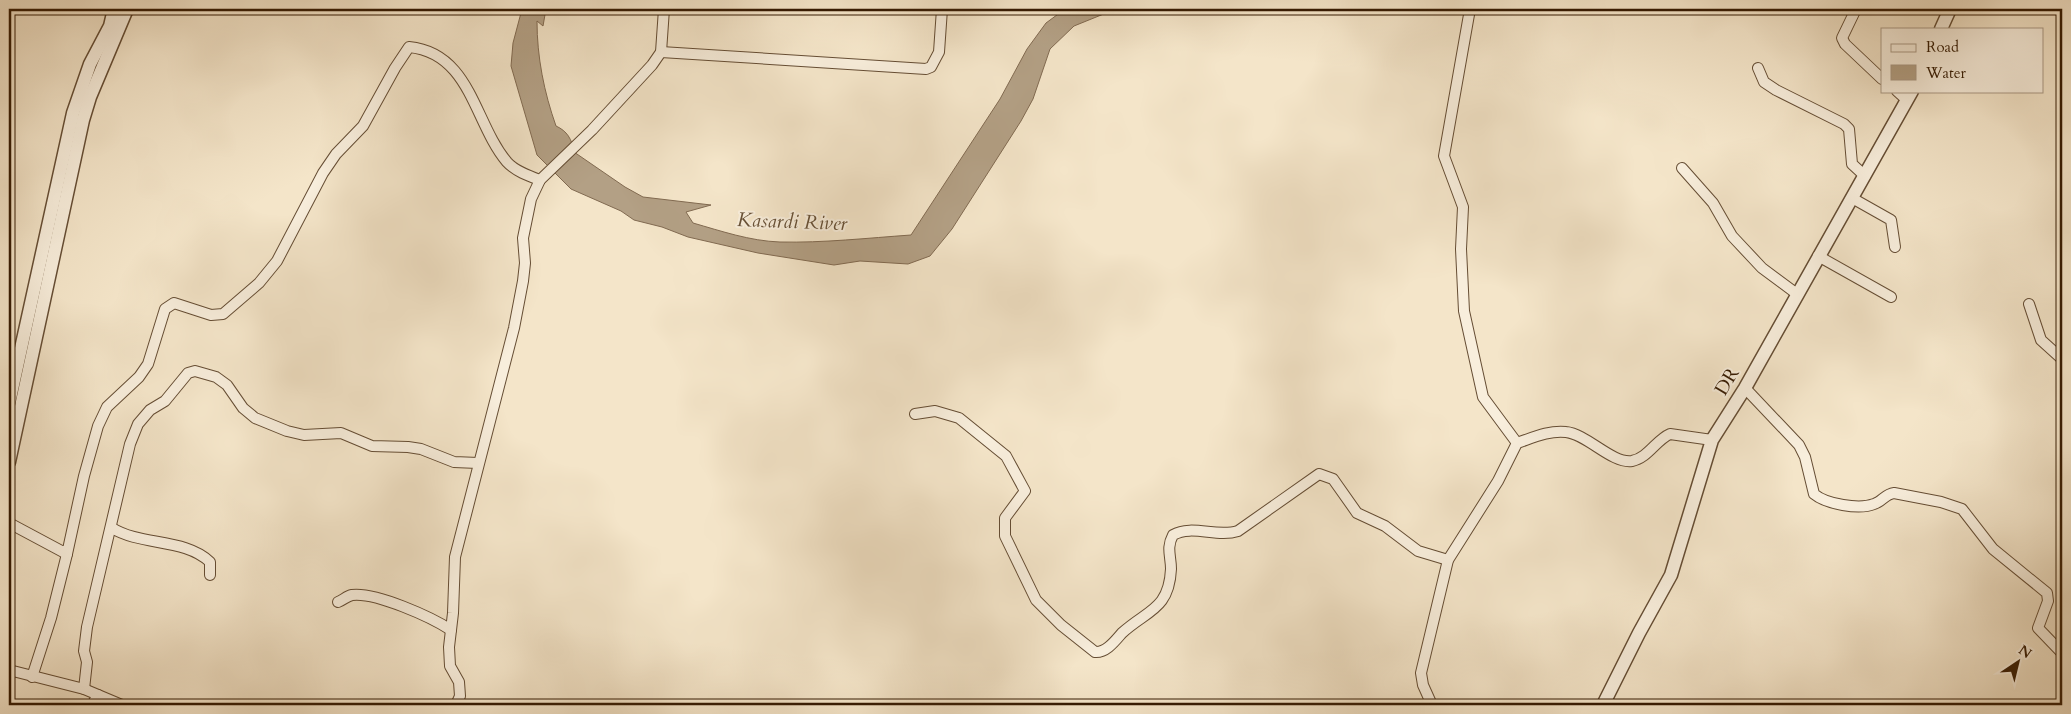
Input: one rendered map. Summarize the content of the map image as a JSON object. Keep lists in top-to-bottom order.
{
  "streets": {
    "street": ["DR"]
  },
  "water": ["Kasardi River"],
  "legend": ["Road", "Water"],
  "north": "top right"
}
